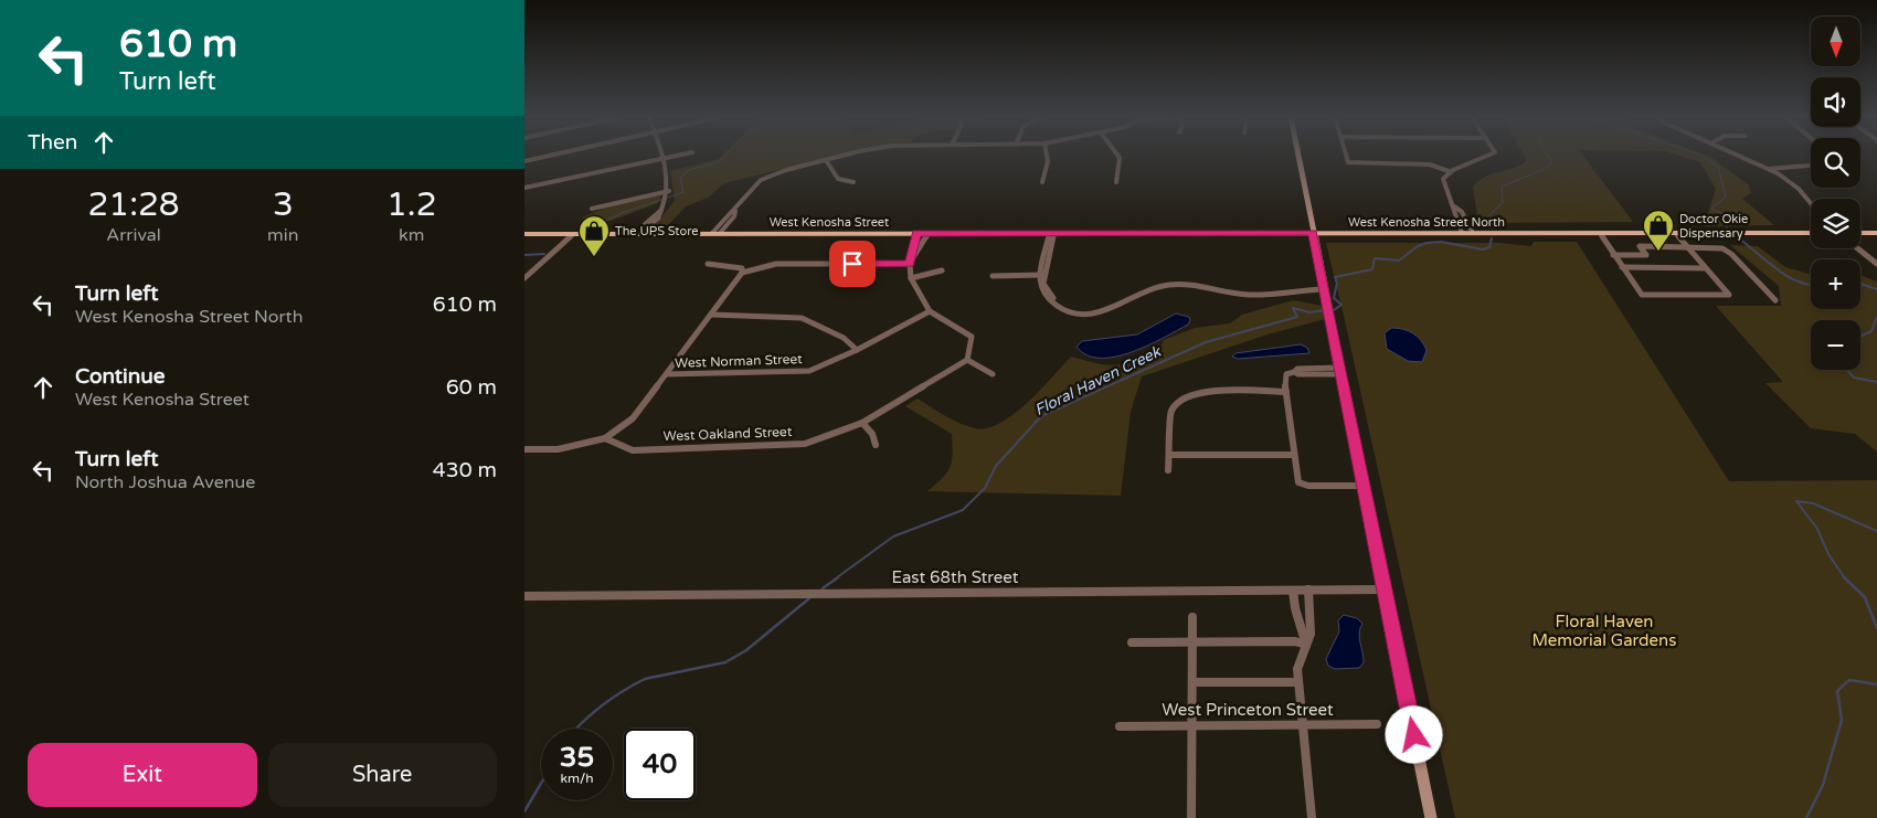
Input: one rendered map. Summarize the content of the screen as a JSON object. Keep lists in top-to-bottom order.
{
  "streets": {
    "main road": ["West Kenosha Street", "West Kenosha Street North"],
    "street": [
      "West Norman Street",
      "West Oakland Street",
      "East 68th Street",
      "West Princeton Street"
    ]
  },
  "crossings": [
    ["West Kenosha Street", "West Kenosha Street North"]
  ],
  "water": ["Floral Haven Creek"],
  "parks": ["Floral Haven Memorial Gardens"],
  "places": {
    "shop": ["Doctor Okie Dispensary", "The UPS Store"]
  },
  "north": "bottom",
  "page": {
    "turn": ["610 m", "Turn left"],
    "map_buttons": ["+", "−"],
    "then": "Then",
    "eta": [
      "21:28",
      "Arrival",
      "3",
      "min",
      "1.2",
      "km"
    ],
    "list": [
      {
        "name": "Turn left",
        "note": "West Kenosha Street North",
        "value": "610 m"
      },
      {
        "name": "Continue",
        "note": "West Kenosha Street",
        "value": "60 m"
      },
      {
        "name": "Turn left",
        "note": "North Joshua Avenue",
        "value": "430 m"
      }
    ],
    "speed": "35 km/h",
    "limit": "40",
    "buttons": ["Exit", "Share"]
  }
}
